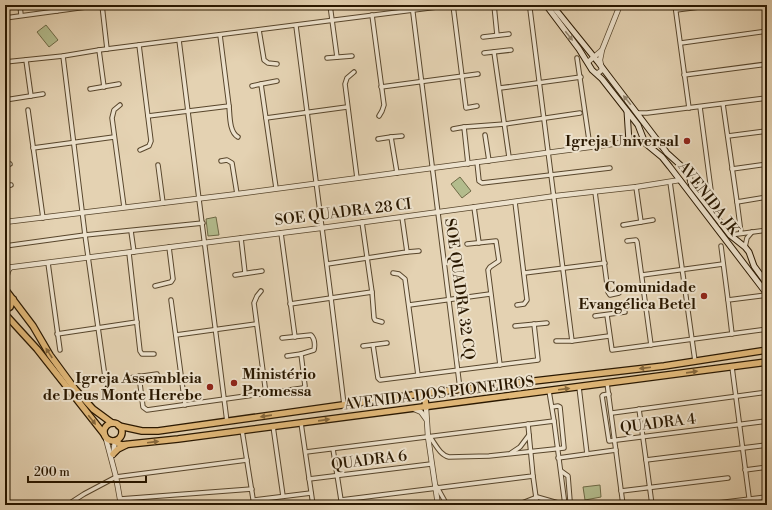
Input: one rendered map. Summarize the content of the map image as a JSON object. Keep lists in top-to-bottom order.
{
  "streets": {
    "main road": ["AVENIDA JK", "AVENIDA DOS PIONEIROS"],
    "street": [
      "SOE QUADRA 28 CI",
      "SOE QUADRA 32 CQ",
      "QUADRA 4",
      "QUADRA 6"
    ]
  },
  "crossings": [
    ["AVENIDA JK", "SOE QUADRA 28 CI"],
    ["SOE QUADRA 28 CI", "SOE QUADRA 32 CQ"],
    ["SOE QUADRA 32 CQ", "AVENIDA DOS PIONEIROS"]
  ],
  "places": [
    "Igreja Universal",
    "Comunidade Evangélica Betel",
    "Ministério Promessa",
    "Igreja Assembleia de Deus Monte Herebe"
  ],
  "scale_bar": "200 m"
}
